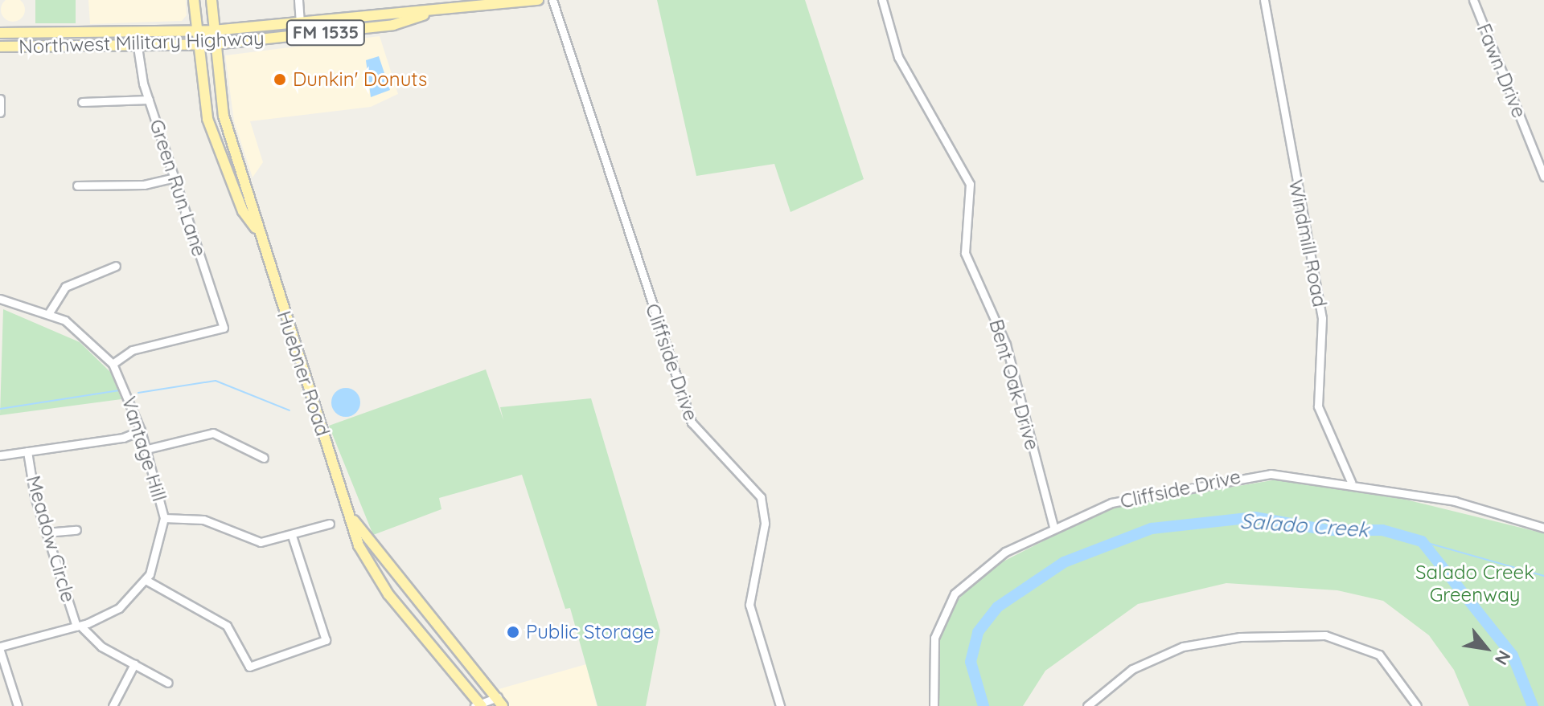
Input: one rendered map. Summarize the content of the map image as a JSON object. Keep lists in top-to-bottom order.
{
  "streets": {
    "main road": ["FM 1535", "Northwest Military Highway", "Huebner Road"],
    "street": [
      "Fawn Drive",
      "Green Run Lane",
      "Windmill Road",
      "Cliffside Drive",
      "Bent Oak Drive",
      "Vantage Hill",
      "Meadow Circle"
    ]
  },
  "crossings": [
    ["Northwest Military Highway", "Green Run Lane"],
    ["Northwest Military Highway", "Huebner Road"],
    ["Green Run Lane", "Vantage Hill"],
    ["Windmill Road", "Cliffside Drive"],
    ["Cliffside Drive", "Bent Oak Drive"],
    ["Vantage Hill", "Meadow Circle"]
  ],
  "water": ["Salado Creek"],
  "parks": ["Salado Creek Greenway"],
  "places": ["Dunkin' Donuts", "Public Storage"],
  "north": "bottom right"
}
